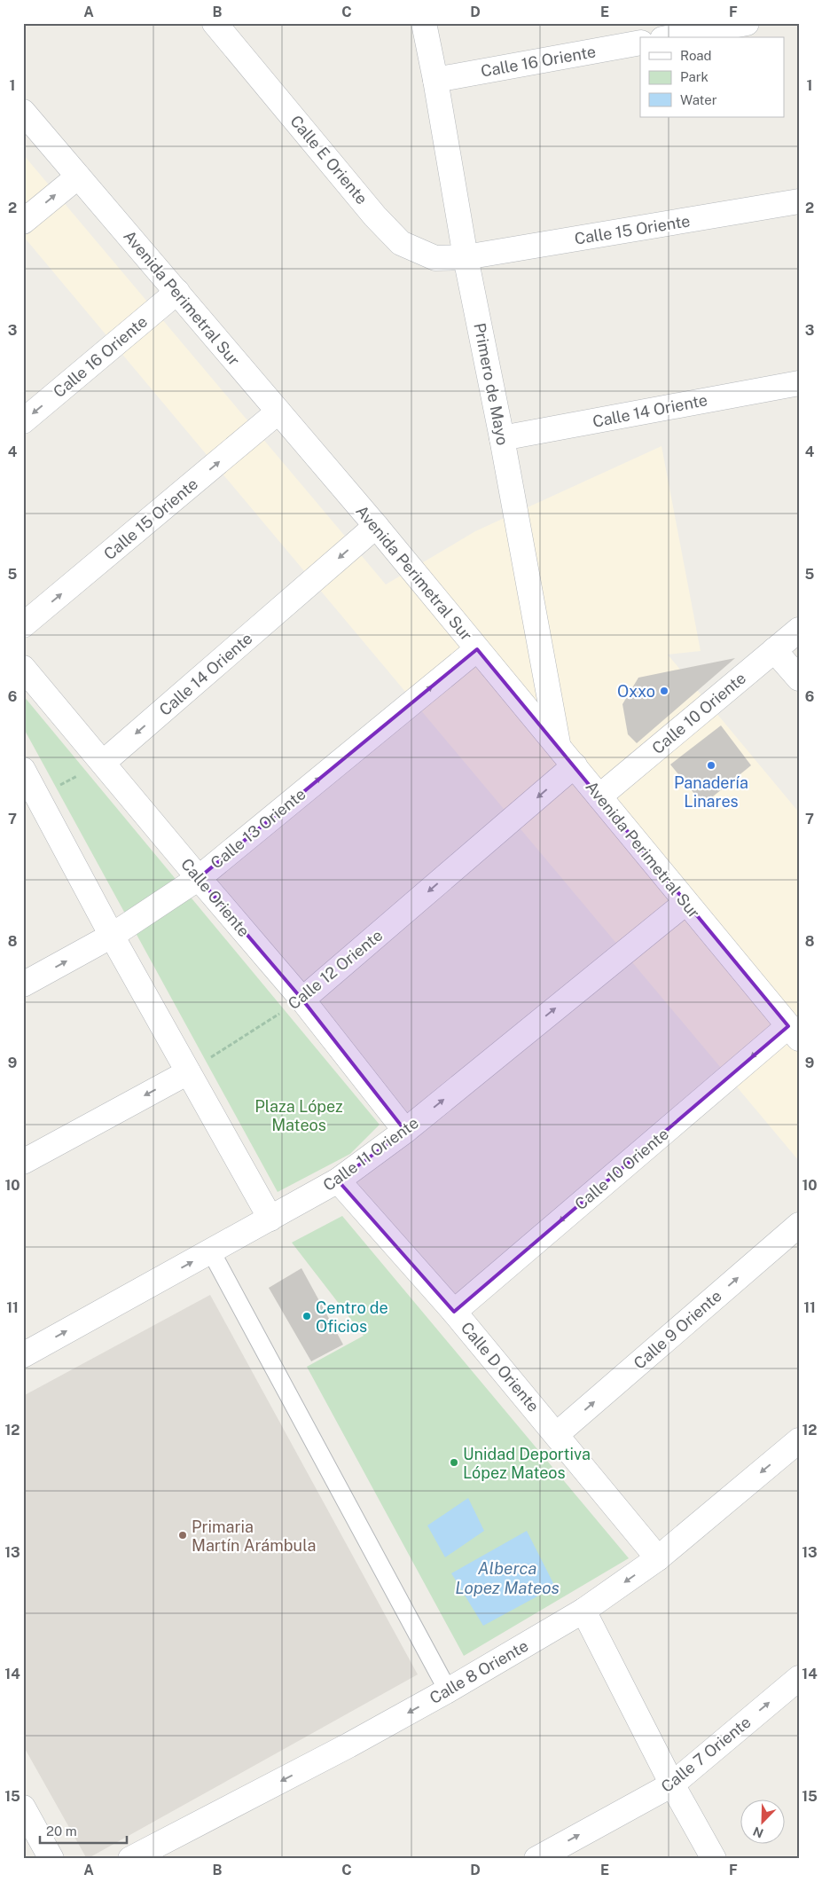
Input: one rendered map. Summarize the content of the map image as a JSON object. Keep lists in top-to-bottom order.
{
  "streets": {
    "street": [
      "Calle 16 Oriente",
      "Calle E Oriente",
      "Calle 15 Oriente",
      "Avenida Perimetral Sur",
      "Primero de Mayo",
      "Calle 14 Oriente",
      "Calle 10 Oriente",
      "Calle 13 Oriente",
      "Calle Oriente",
      "Calle 12 Oriente",
      "Calle 11 Oriente",
      "Calle 9 Oriente",
      "Calle D Oriente",
      "Calle 8 Oriente",
      "Calle 7 Oriente"
    ]
  },
  "crossings": [
    ["Calle 16 Oriente", "Avenida Perimetral Sur"],
    ["Calle 16 Oriente", "Primero de Mayo"],
    ["Calle E Oriente", "Calle 15 Oriente"],
    ["Calle E Oriente", "Primero de Mayo"],
    ["Calle 15 Oriente", "Avenida Perimetral Sur"],
    ["Calle 15 Oriente", "Primero de Mayo"],
    ["Avenida Perimetral Sur", "Primero de Mayo"],
    ["Avenida Perimetral Sur", "Calle 14 Oriente"],
    ["Avenida Perimetral Sur", "Calle 10 Oriente"],
    ["Avenida Perimetral Sur", "Calle 13 Oriente"],
    ["Avenida Perimetral Sur", "Calle 12 Oriente"],
    ["Avenida Perimetral Sur", "Calle 11 Oriente"],
    ["Primero de Mayo", "Calle 14 Oriente"],
    ["Calle 14 Oriente", "Calle Oriente"],
    ["Calle 10 Oriente", "Calle D Oriente"],
    ["Calle 13 Oriente", "Calle Oriente"],
    ["Calle Oriente", "Calle 12 Oriente"],
    ["Calle Oriente", "Calle 11 Oriente"],
    ["Calle 11 Oriente", "Calle D Oriente"],
    ["Calle 9 Oriente", "Calle D Oriente"],
    ["Calle D Oriente", "Calle 8 Oriente"]
  ],
  "one_way": [
    "Calle 15 Oriente",
    "Calle 14 Oriente",
    "Calle 10 Oriente",
    "Calle 13 Oriente",
    "Calle 12 Oriente",
    "Calle 11 Oriente",
    "Calle 9 Oriente",
    "Calle 8 Oriente",
    "Calle 7 Oriente"
  ],
  "water": ["Alberca Lopez Mateos"],
  "parks": ["Plaza López Mateos"],
  "places": [
    "Oxxo",
    "Panadería Linares",
    "Centro de Oficios",
    "Unidad Deportiva López Mateos",
    "Primaria Martín Arámbula"
  ],
  "legend": ["Road", "Park", "Water"],
  "scale_bar": "20 m",
  "north": "bottom left",
  "grid": {
    "columns": [
      "A",
      "B",
      "C",
      "D",
      "E",
      "F"
    ],
    "rows": [
      "1",
      "2",
      "3",
      "4",
      "5",
      "6",
      "7",
      "8",
      "9",
      "10",
      "11",
      "12",
      "13",
      "14",
      "15"
    ]
  }
}
